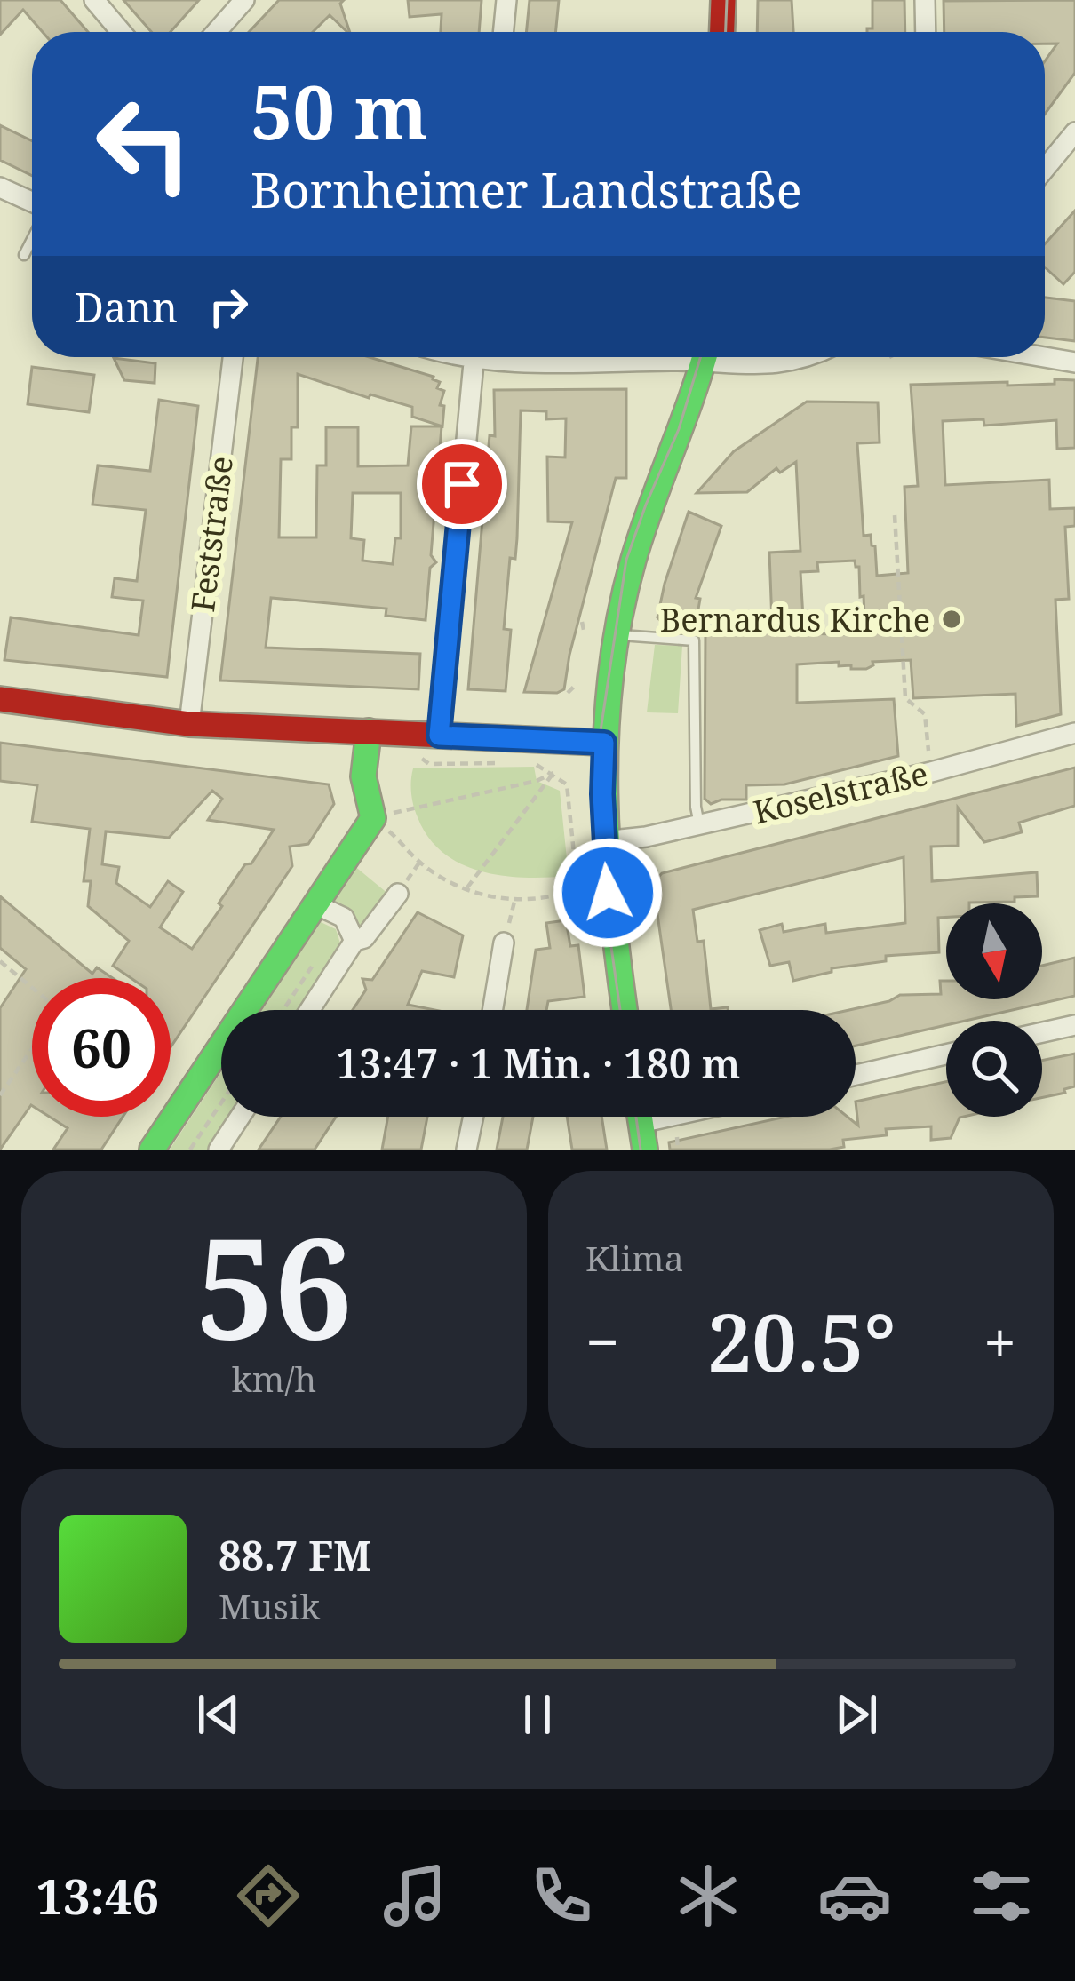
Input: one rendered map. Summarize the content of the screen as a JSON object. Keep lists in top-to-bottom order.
{
  "streets": {
    "street": ["Feststraße", "Koselstraße"]
  },
  "places": ["Bernardus Kirche"],
  "north": "bottom",
  "page": {
    "turn": ["50 m", "Bornheimer Landstraße"],
    "then": "Dann",
    "limit": "60",
    "trip": "13:47 · 1 Min. · 180 m",
    "tile": [
      ["56", "km/h"],
      "Klima"
    ],
    "heat": ["−", "20.5°", "+"],
    "song": ["88.7 FM", "Musik"],
    "tabs": "13:46"
  }
}
